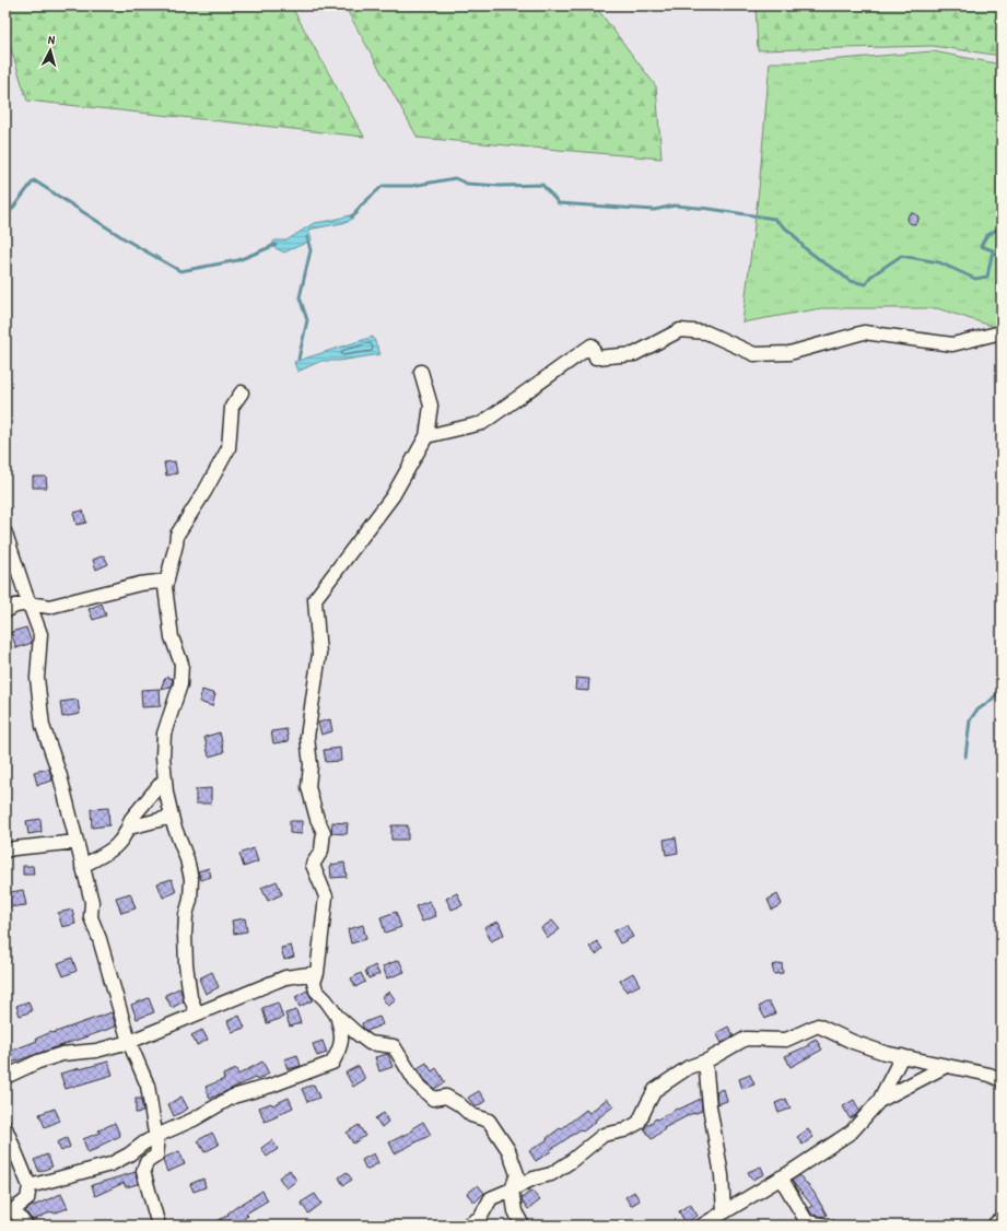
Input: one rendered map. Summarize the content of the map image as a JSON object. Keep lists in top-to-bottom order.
{
  "north": "top"
}
